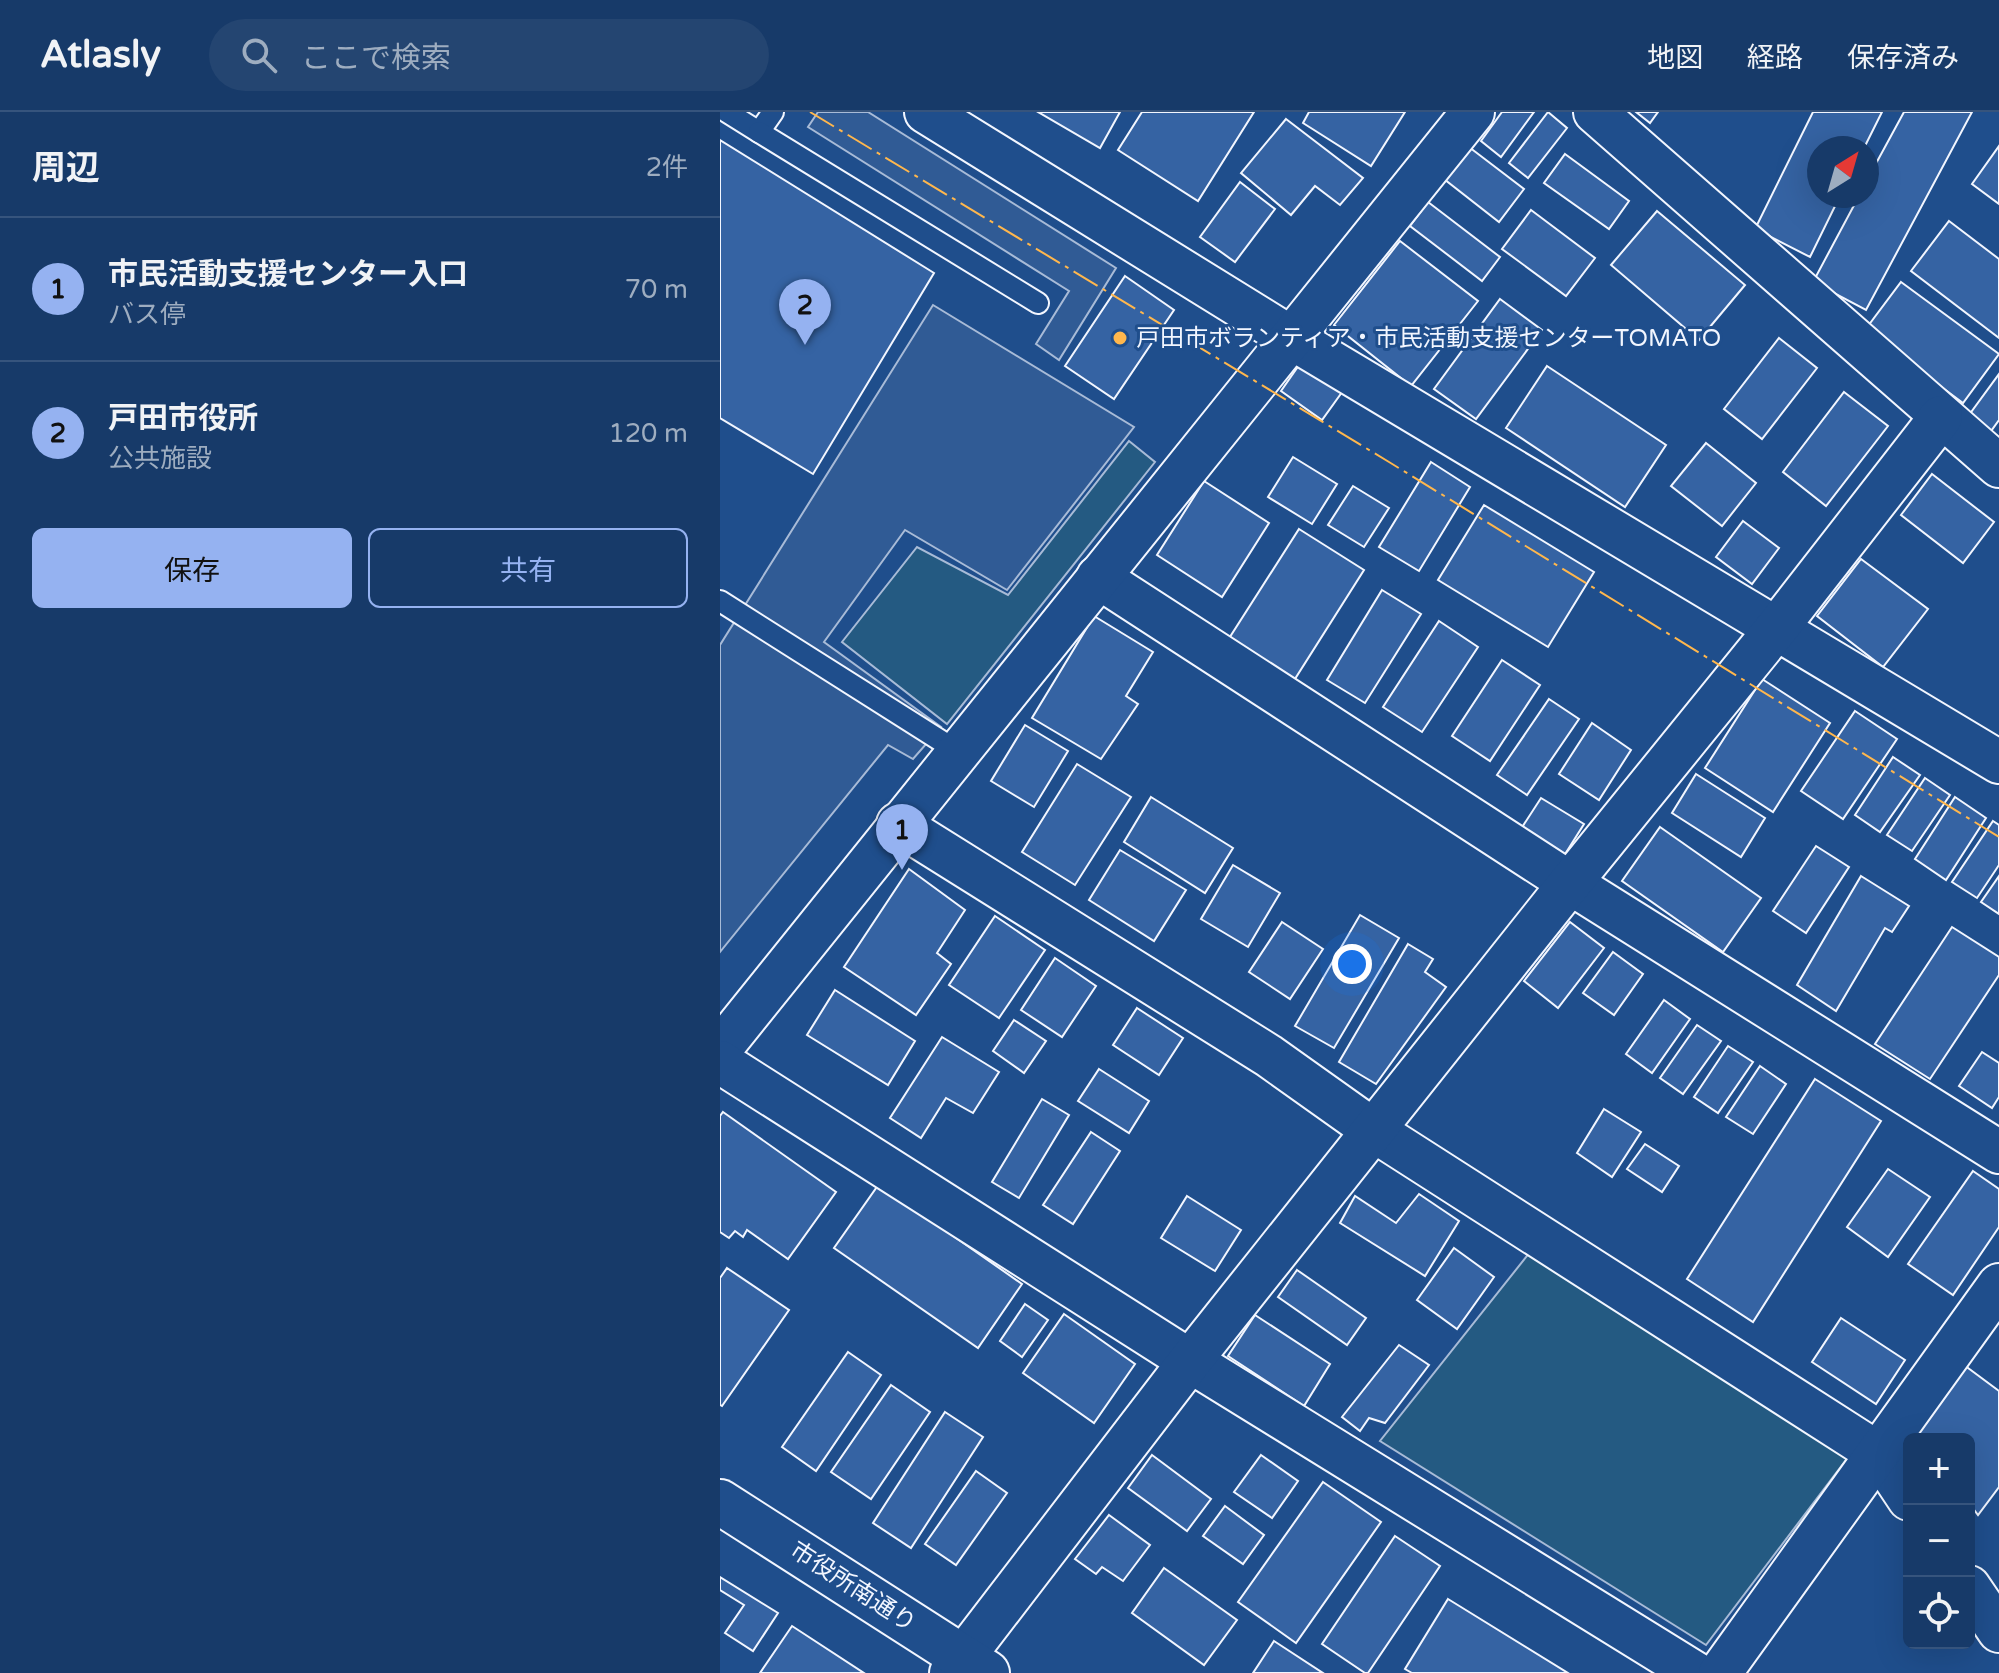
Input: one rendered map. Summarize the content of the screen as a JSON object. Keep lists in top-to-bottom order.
{
  "streets": {
    "street": ["市役所南通り"]
  },
  "places": ["戸田市ボランティア・市民活動支援センターTOMATO"],
  "north": "top right",
  "page": {
    "header": "Atlasly",
    "search": "ここで検索",
    "nav": ["地図", "経路", "保存済み"],
    "heading": ["周辺", "2件"],
    "list": [
      {
        "mark": "1",
        "name": "市民活動支援センター入口",
        "note": "バス停",
        "value": "70 m"
      },
      {
        "mark": "2",
        "name": "戸田市役所",
        "note": "公共施設",
        "value": "120 m"
      }
    ],
    "pins": ["2", "1"],
    "buttons": ["保存", "共有"],
    "map_buttons": ["+", "−"]
  }
}
